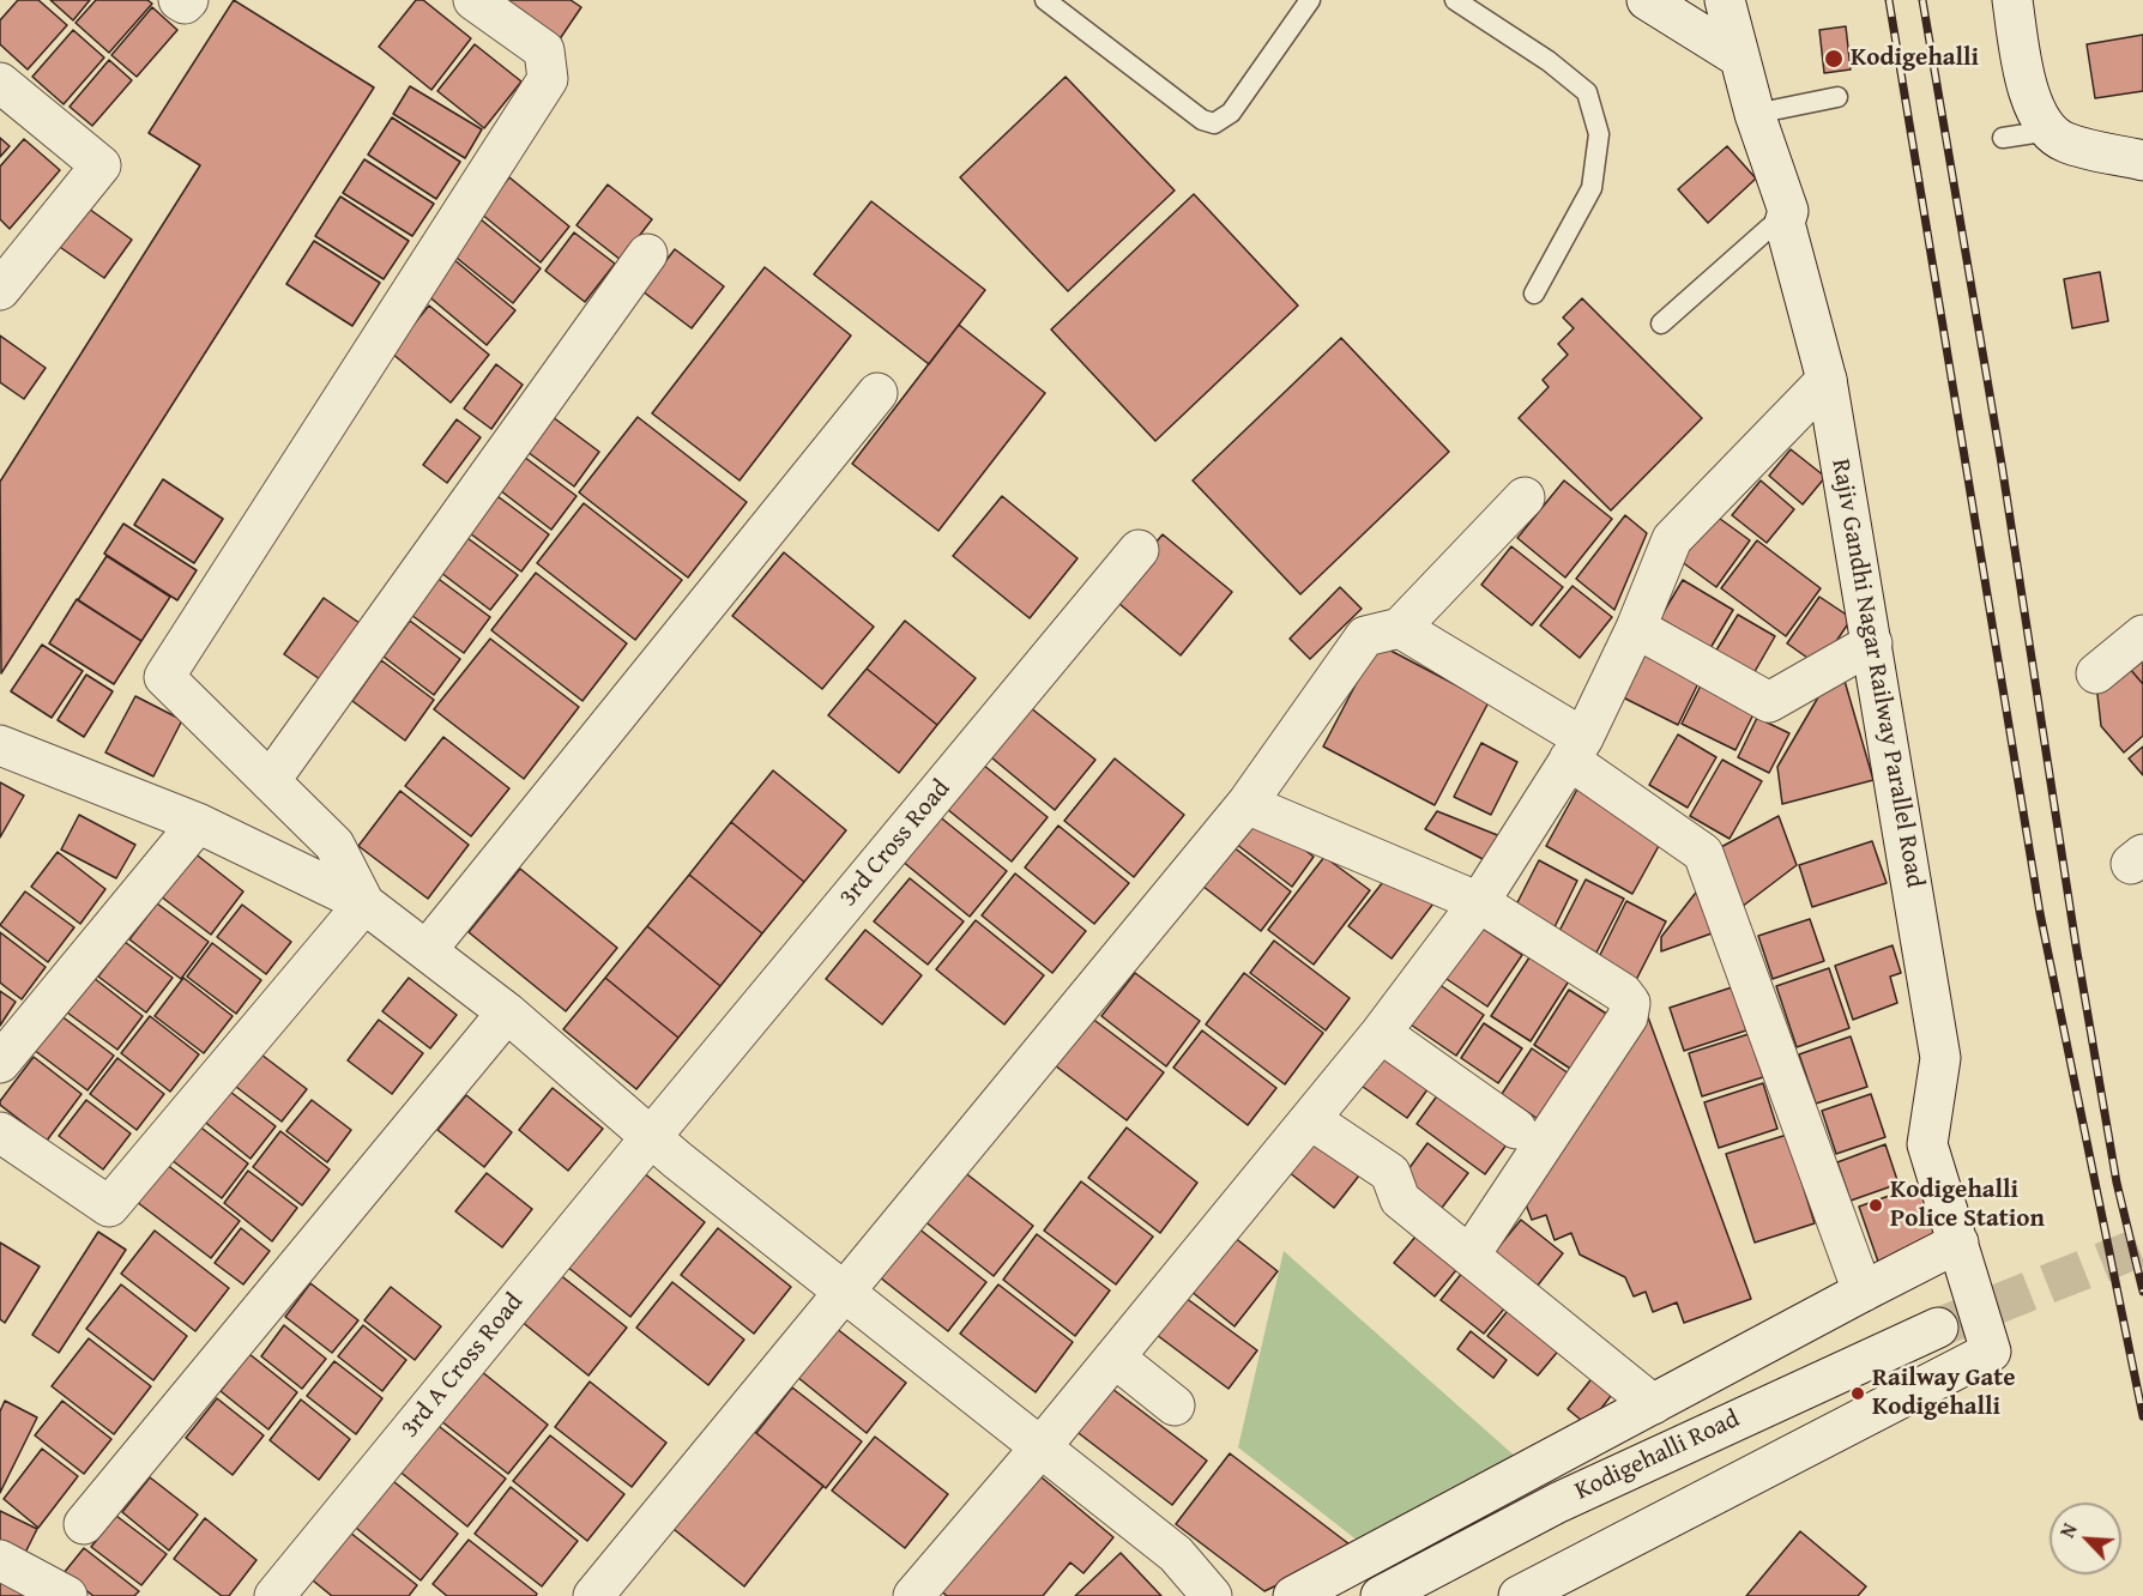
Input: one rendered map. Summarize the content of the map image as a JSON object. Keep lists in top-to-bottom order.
{
  "streets": {
    "street": [
      "Rajiv Gandhi Nagar Railway Parallel Road",
      "3rd Cross Road",
      "3rd A Cross Road",
      "Kodigehalli Road"
    ]
  },
  "crossings": [
    ["3rd Cross Road", "3rd A Cross Road"]
  ],
  "places": ["Kodigehalli", "Kodigehalli Police Station", "Railway Gate Kodigehalli"],
  "north": "top left"
}
